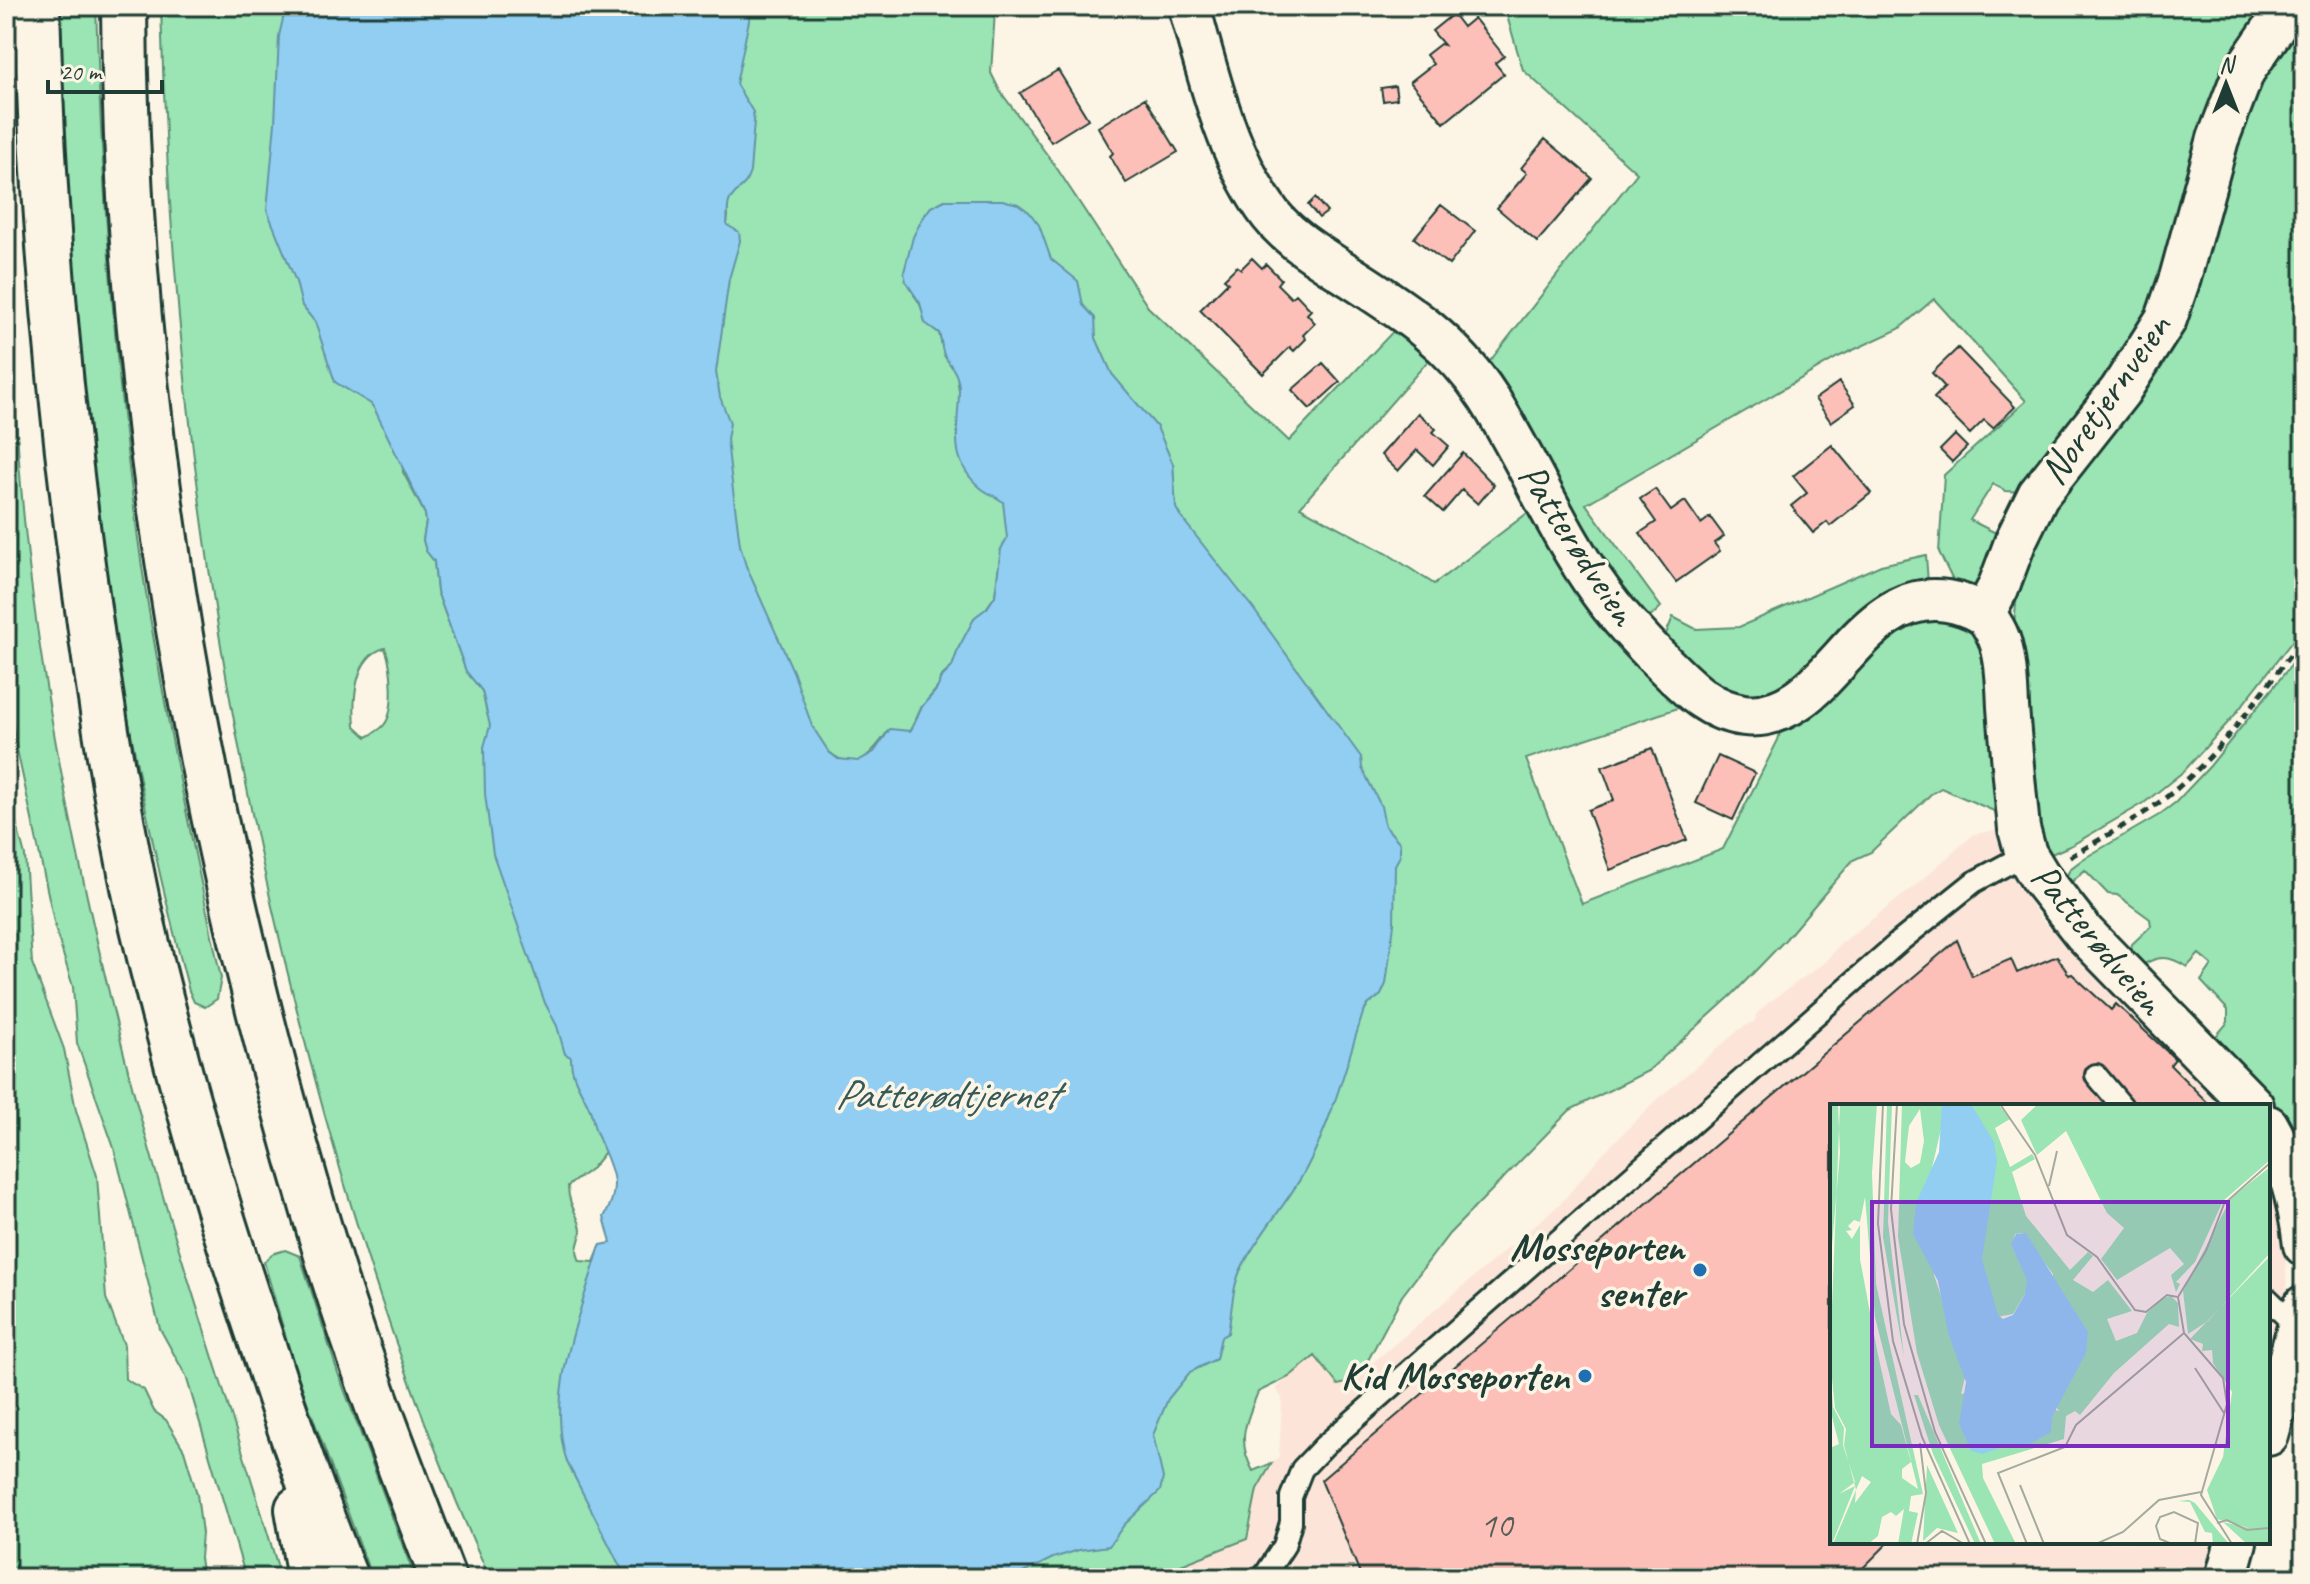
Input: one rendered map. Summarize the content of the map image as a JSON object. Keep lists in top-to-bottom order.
{
  "streets": {
    "street": ["Noretjernveien", "Patterødveien"]
  },
  "crossings": [
    ["Noretjernveien", "Patterødveien"]
  ],
  "water": ["Patterødtjernet"],
  "places": ["Mosseporten senter", "Kid Mosseporten"],
  "house_numbers": ["10"],
  "scale_bar": "20 m",
  "north": "top"
}
